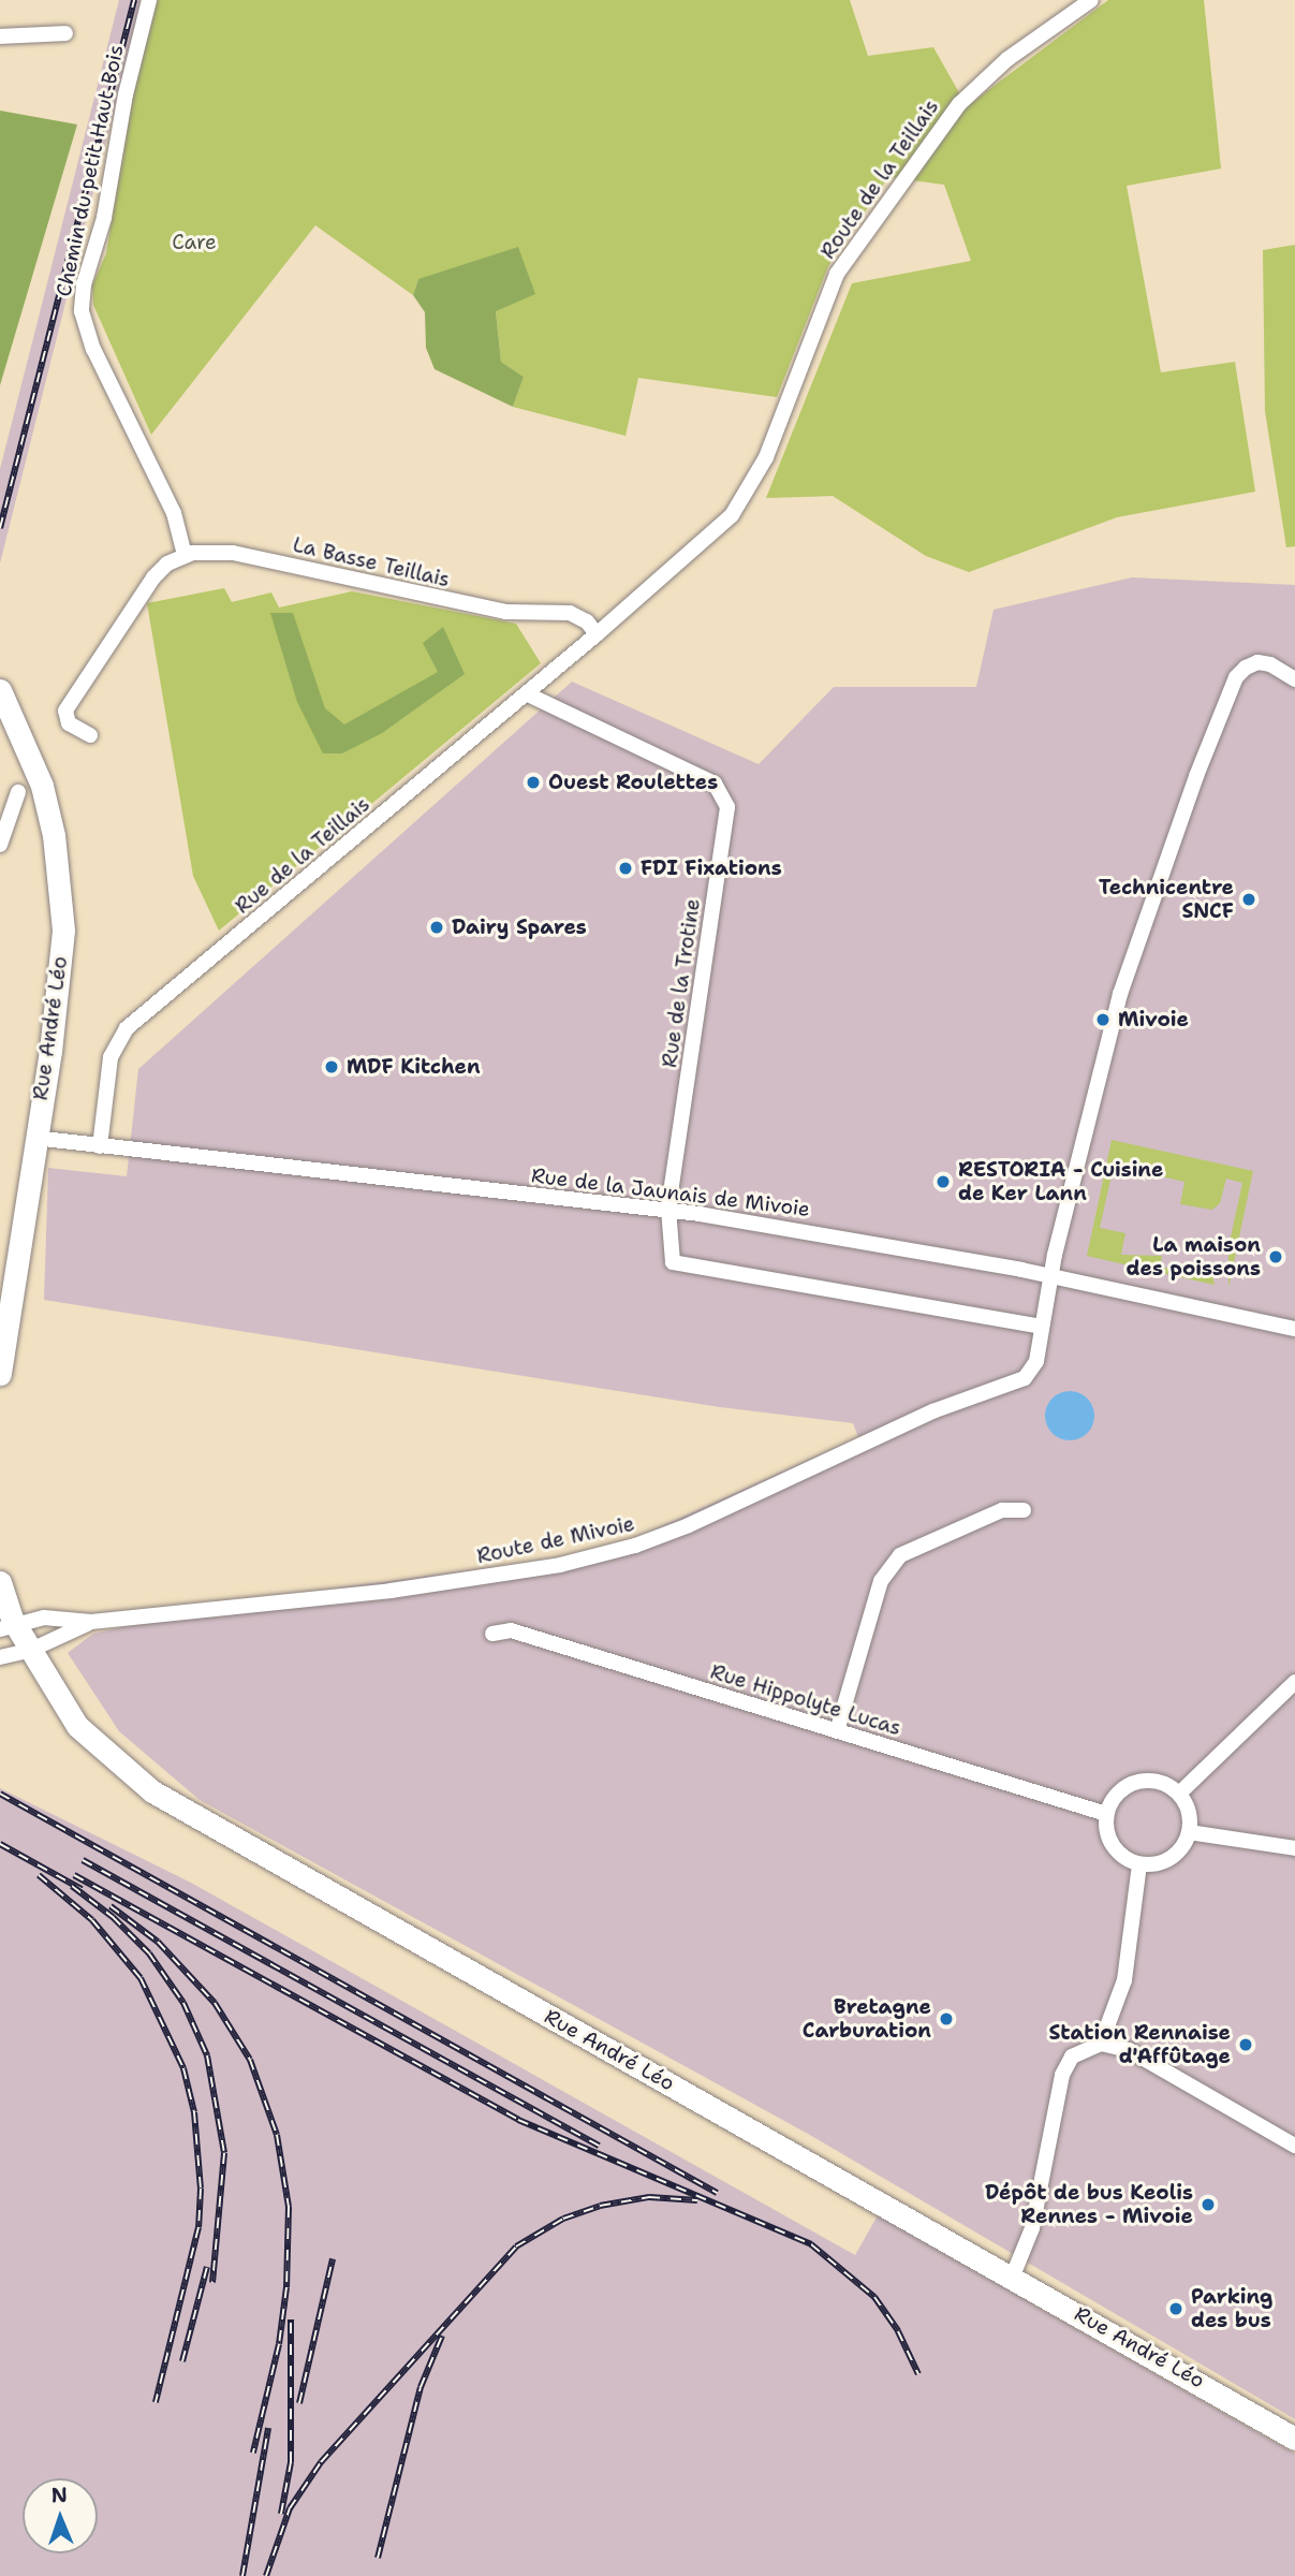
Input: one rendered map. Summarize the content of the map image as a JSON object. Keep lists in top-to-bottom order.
{
  "streets": {
    "street": [
      "Chemin du petit Haut Bois",
      "Route de la Teillais",
      "La Basse Teillais",
      "Rue de la Teillais",
      "Rue de la Trotine",
      "Rue André Léo",
      "Rue de la Jaunais de Mivoie",
      "Route de Mivoie",
      "Rue Hippolyte Lucas"
    ]
  },
  "crossings": [
    ["Chemin du petit Haut Bois", "La Basse Teillais"],
    ["Route de la Teillais", "La Basse Teillais"],
    ["Route de la Teillais", "Rue de la Teillais"],
    ["La Basse Teillais", "Rue de la Teillais"],
    ["Rue de la Teillais", "Rue de la Trotine"],
    ["Rue de la Teillais", "Rue de la Jaunais de Mivoie"],
    ["Rue de la Trotine", "Rue de la Jaunais de Mivoie"],
    ["Rue de la Trotine", "Route de Mivoie"],
    ["Rue André Léo", "Rue de la Jaunais de Mivoie"],
    ["Rue André Léo", "Route de Mivoie"],
    ["Rue de la Jaunais de Mivoie", "Route de Mivoie"]
  ],
  "parks": ["Care"],
  "places": [
    "Ouest Roulettes",
    "FDI Fixations",
    "Technicentre SNCF",
    "Dairy Spares",
    "Mivoie",
    "MDF Kitchen",
    "RESTORIA - Cuisine de Ker Lann",
    "La maison des poissons",
    "Bretagne Carburation",
    "Station Rennaise d'Affûtage",
    "Dépôt de bus Keolis Rennes - Mivoie",
    "Parking des bus"
  ],
  "north": "top"
}
